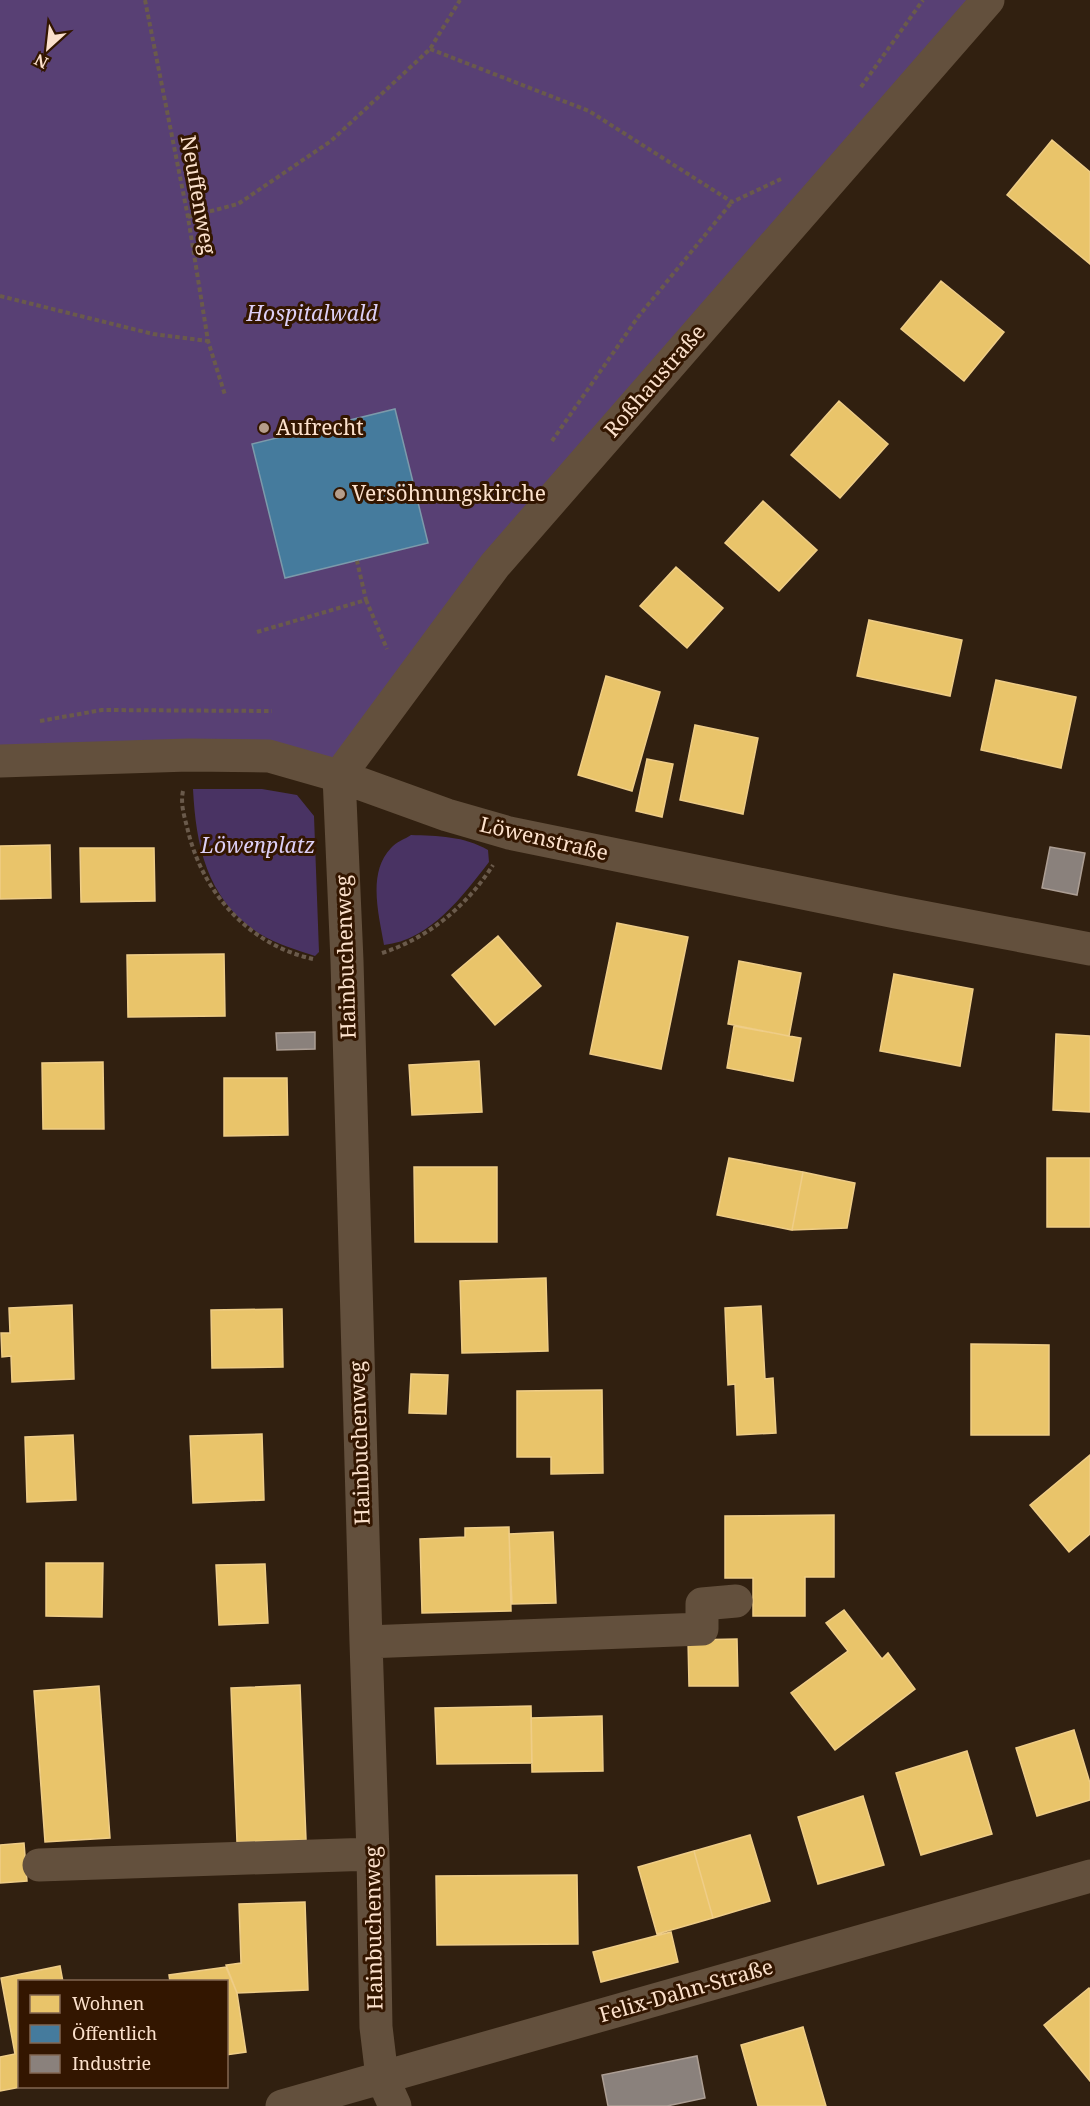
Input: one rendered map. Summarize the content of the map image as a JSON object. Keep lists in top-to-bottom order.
{
  "streets": {
    "street": [
      "Roßhaustraße",
      "Löwenstraße",
      "Hainbuchenweg",
      "Felix-Dahn-Straße"
    ],
    "path": ["Neuffenweg"]
  },
  "crossings": [
    ["Roßhaustraße", "Löwenstraße"],
    ["Roßhaustraße", "Hainbuchenweg"],
    ["Löwenstraße", "Hainbuchenweg"],
    ["Hainbuchenweg", "Felix-Dahn-Straße"]
  ],
  "parks": ["Hospitalwald", "Löwenplatz"],
  "places": ["Aufrecht", "Versöhnungskirche"],
  "legend": ["Wohnen", "Öffentlich", "Industrie"],
  "north": "bottom left"
}
